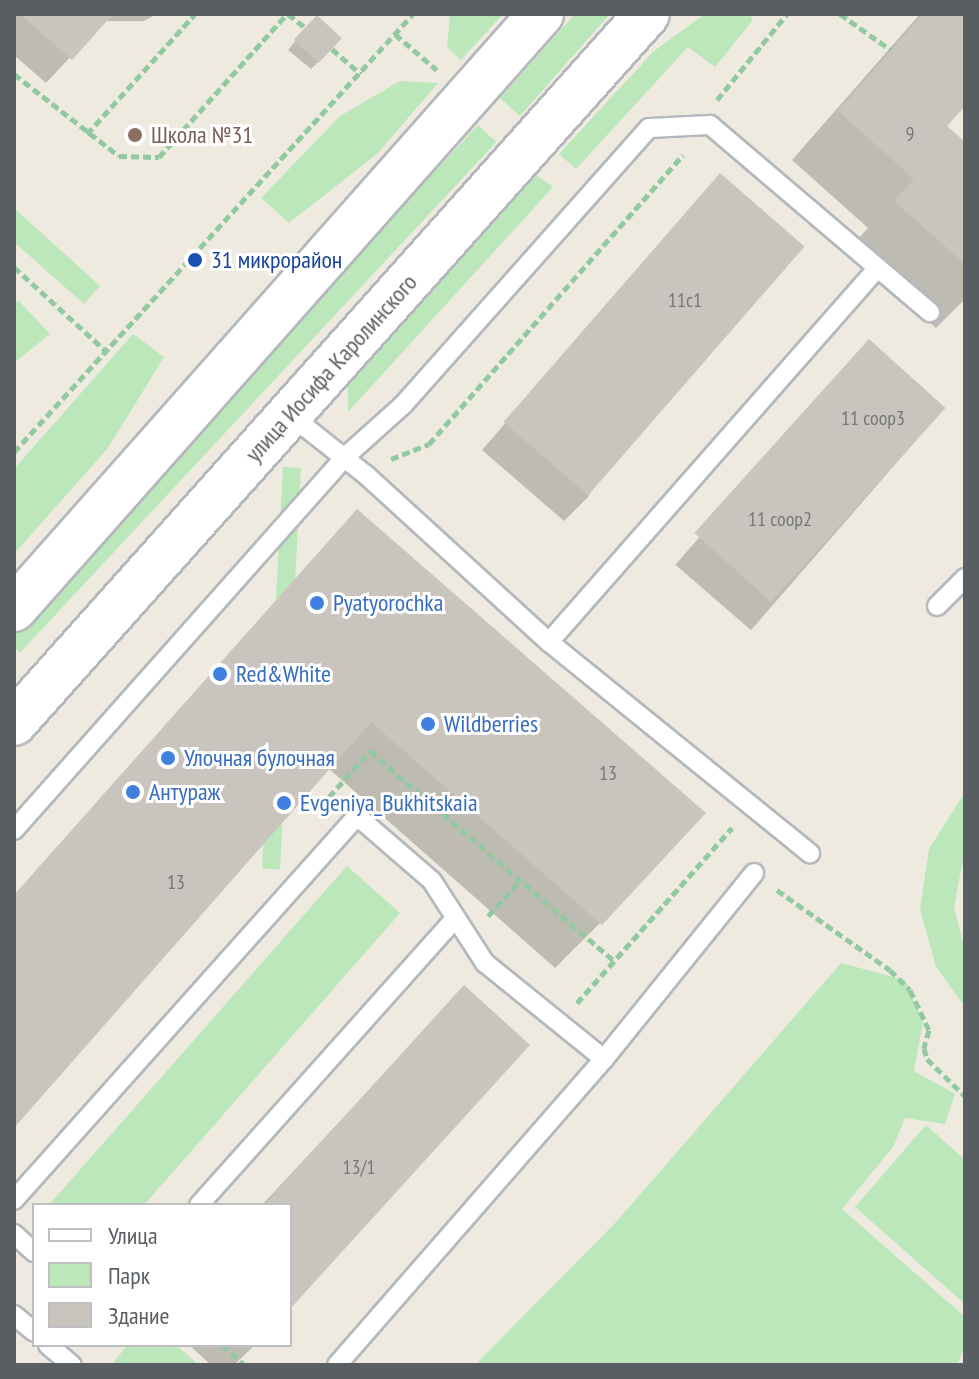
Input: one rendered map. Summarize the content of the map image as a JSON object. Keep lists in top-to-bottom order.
{
  "streets": {
    "main road": ["улица Иосифа Каролинского"]
  },
  "places": [
    "Школа №31",
    "31 микрорайон",
    "Pyatyorochka",
    "Red&White",
    "Wildberries",
    "Улочная булочная",
    "Антураж",
    "Evgeniya_Bukhitskaia"
  ],
  "house_numbers": [
    "9",
    "11с1",
    "11 соор3",
    "11 соор2",
    "13",
    "13",
    "13/1"
  ],
  "legend": ["Улица", "Парк", "Здание"]
}
